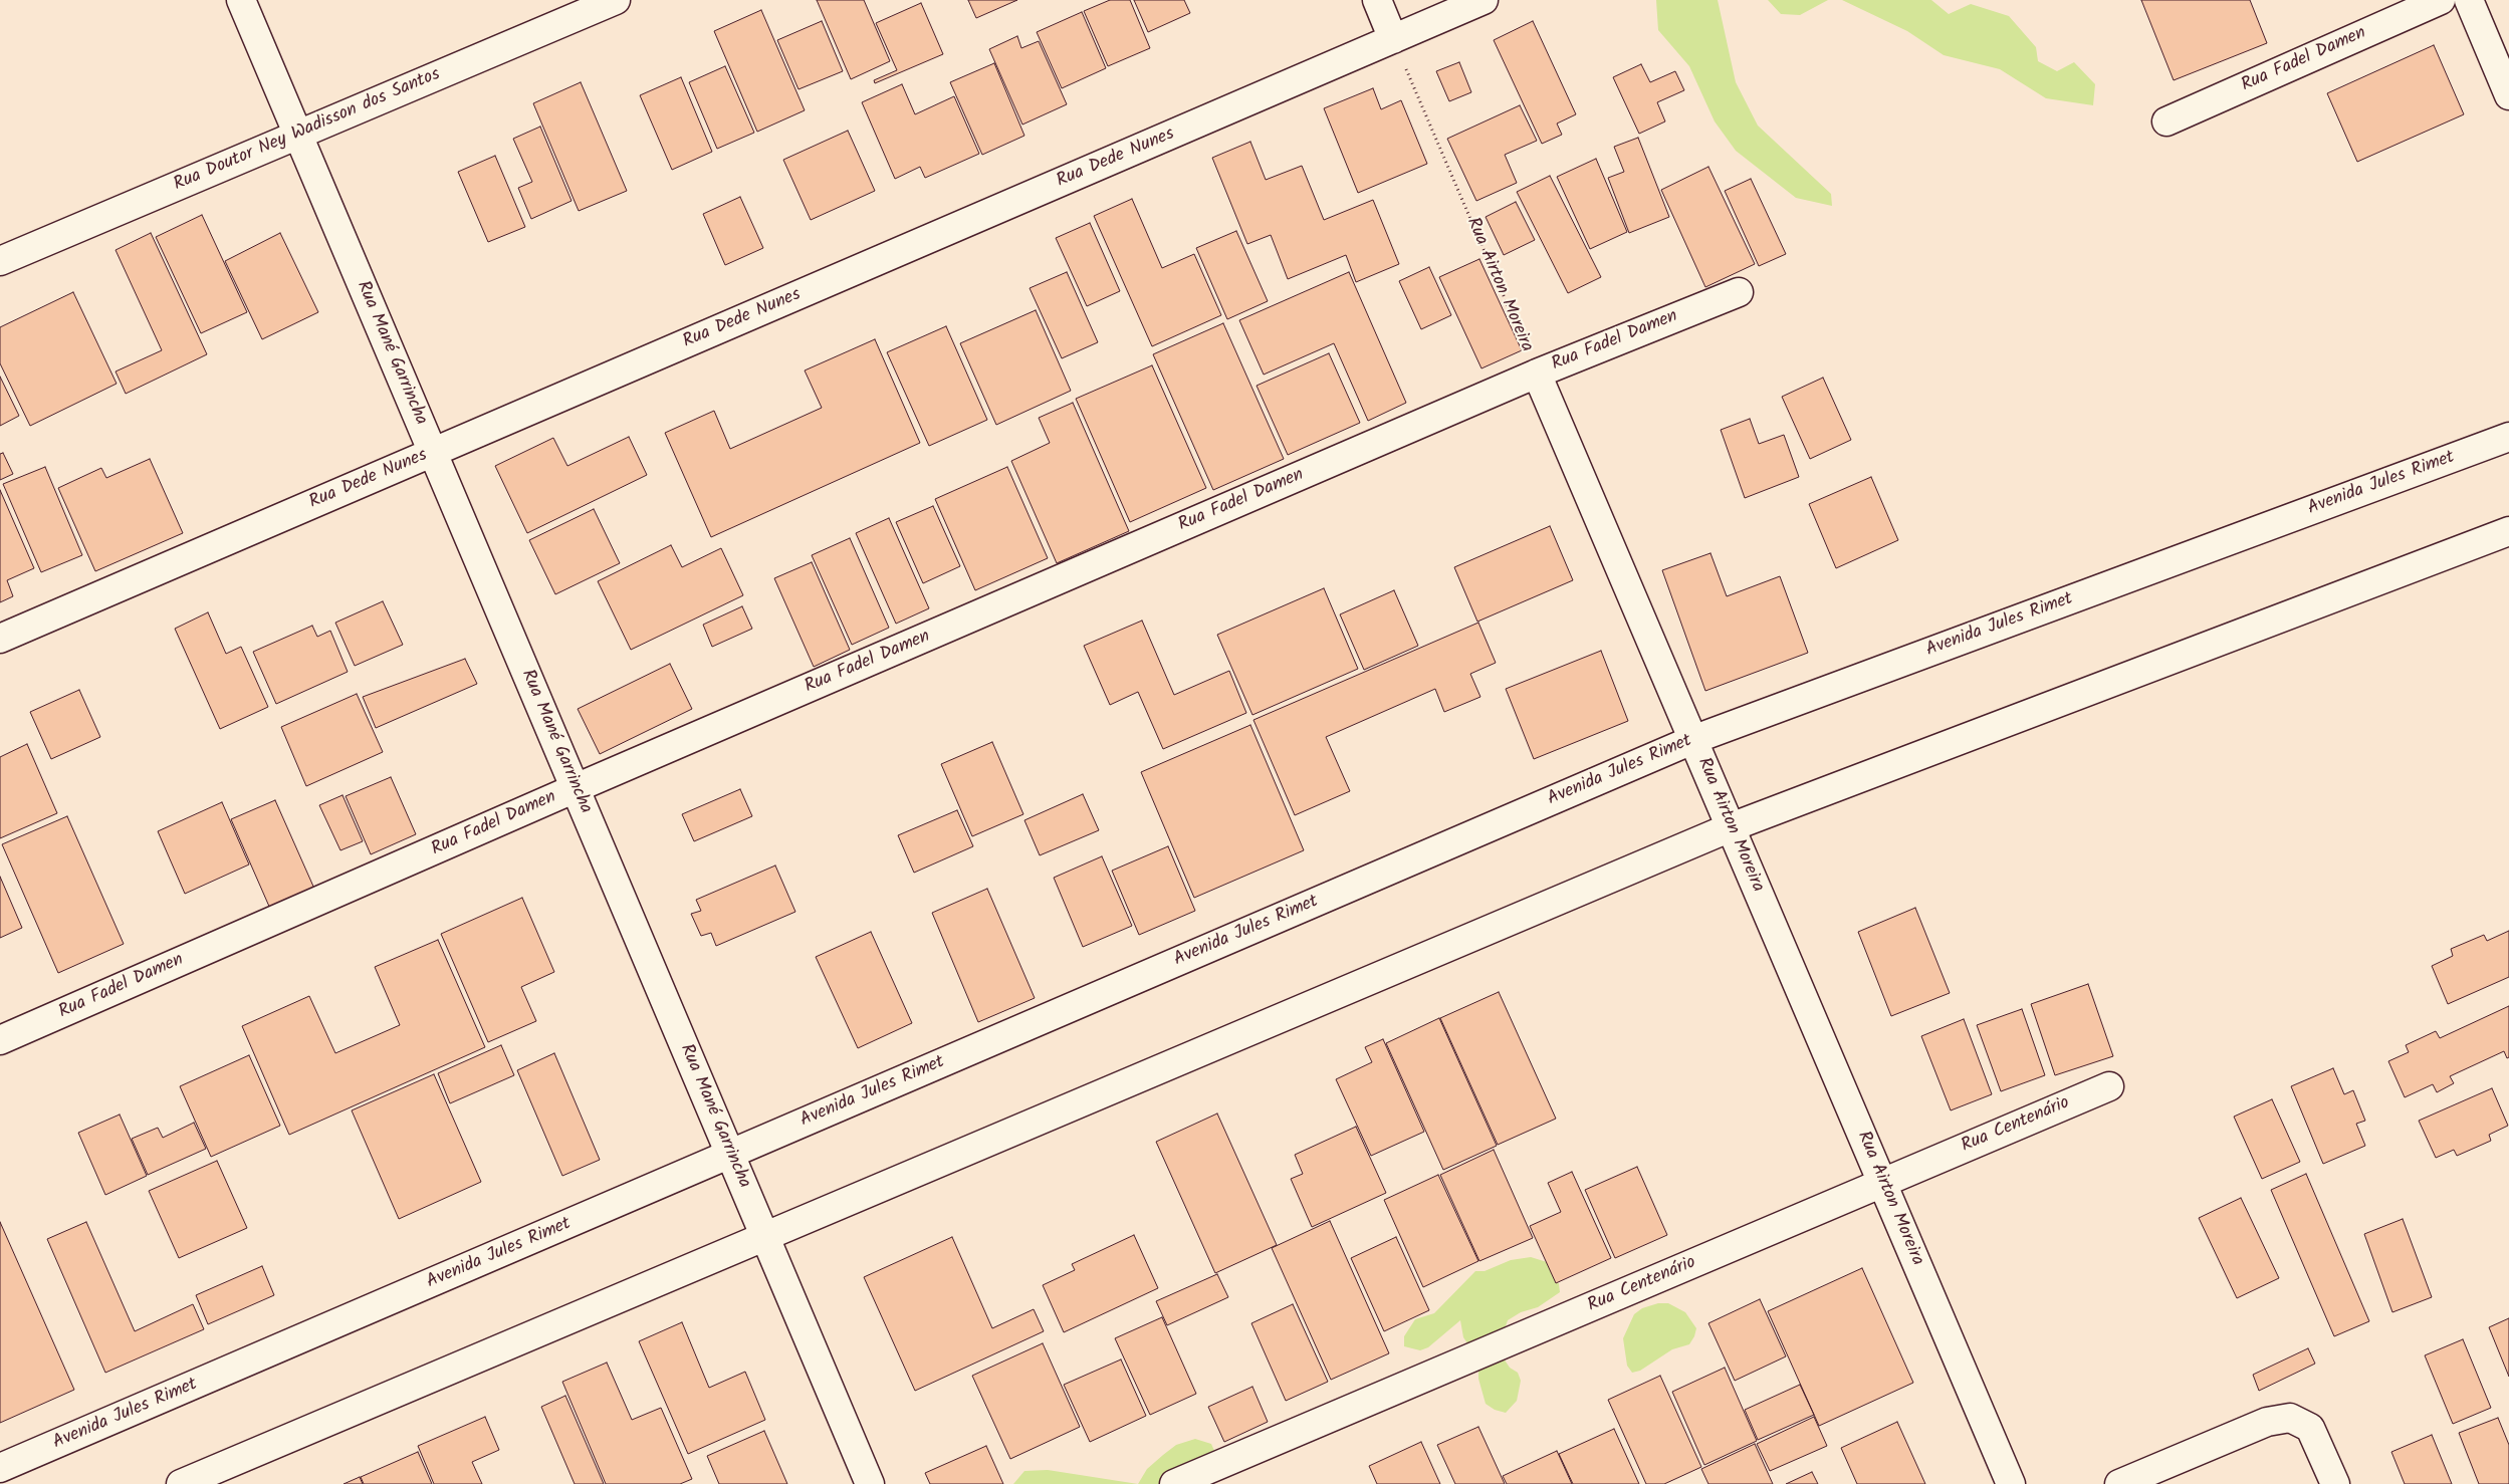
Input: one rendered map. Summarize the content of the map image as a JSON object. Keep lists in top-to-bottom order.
{
  "streets": {
    "street": [
      "Rua Fadel Damen",
      "Rua Doutor Ney Wadisson dos Santos",
      "Rua Dede Nunes",
      "Rua Airton Moreira",
      "Rua Mané Garrincha",
      "Avenida Jules Rimet",
      "Rua Centenário"
    ]
  },
  "crossings": [
    ["Rua Fadel Damen", "Rua Airton Moreira"],
    ["Rua Fadel Damen", "Rua Mané Garrincha"],
    ["Rua Doutor Ney Wadisson dos Santos", "Rua Mané Garrincha"],
    ["Rua Dede Nunes", "Rua Airton Moreira"],
    ["Rua Dede Nunes", "Rua Mané Garrincha"],
    ["Rua Airton Moreira", "Avenida Jules Rimet"],
    ["Rua Airton Moreira", "Rua Centenário"],
    ["Rua Mané Garrincha", "Avenida Jules Rimet"]
  ]
}
